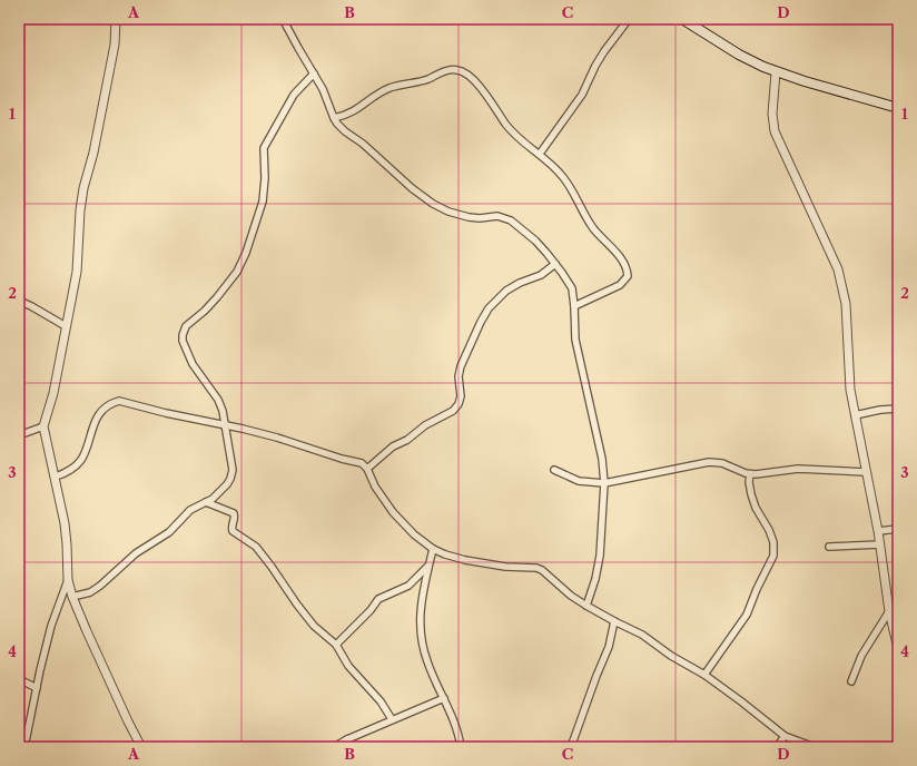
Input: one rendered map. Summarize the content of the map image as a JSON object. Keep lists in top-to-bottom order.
{
  "grid": {
    "columns": [
      "A",
      "B",
      "C",
      "D"
    ],
    "rows": [
      "1",
      "2",
      "3",
      "4"
    ]
  }
}
